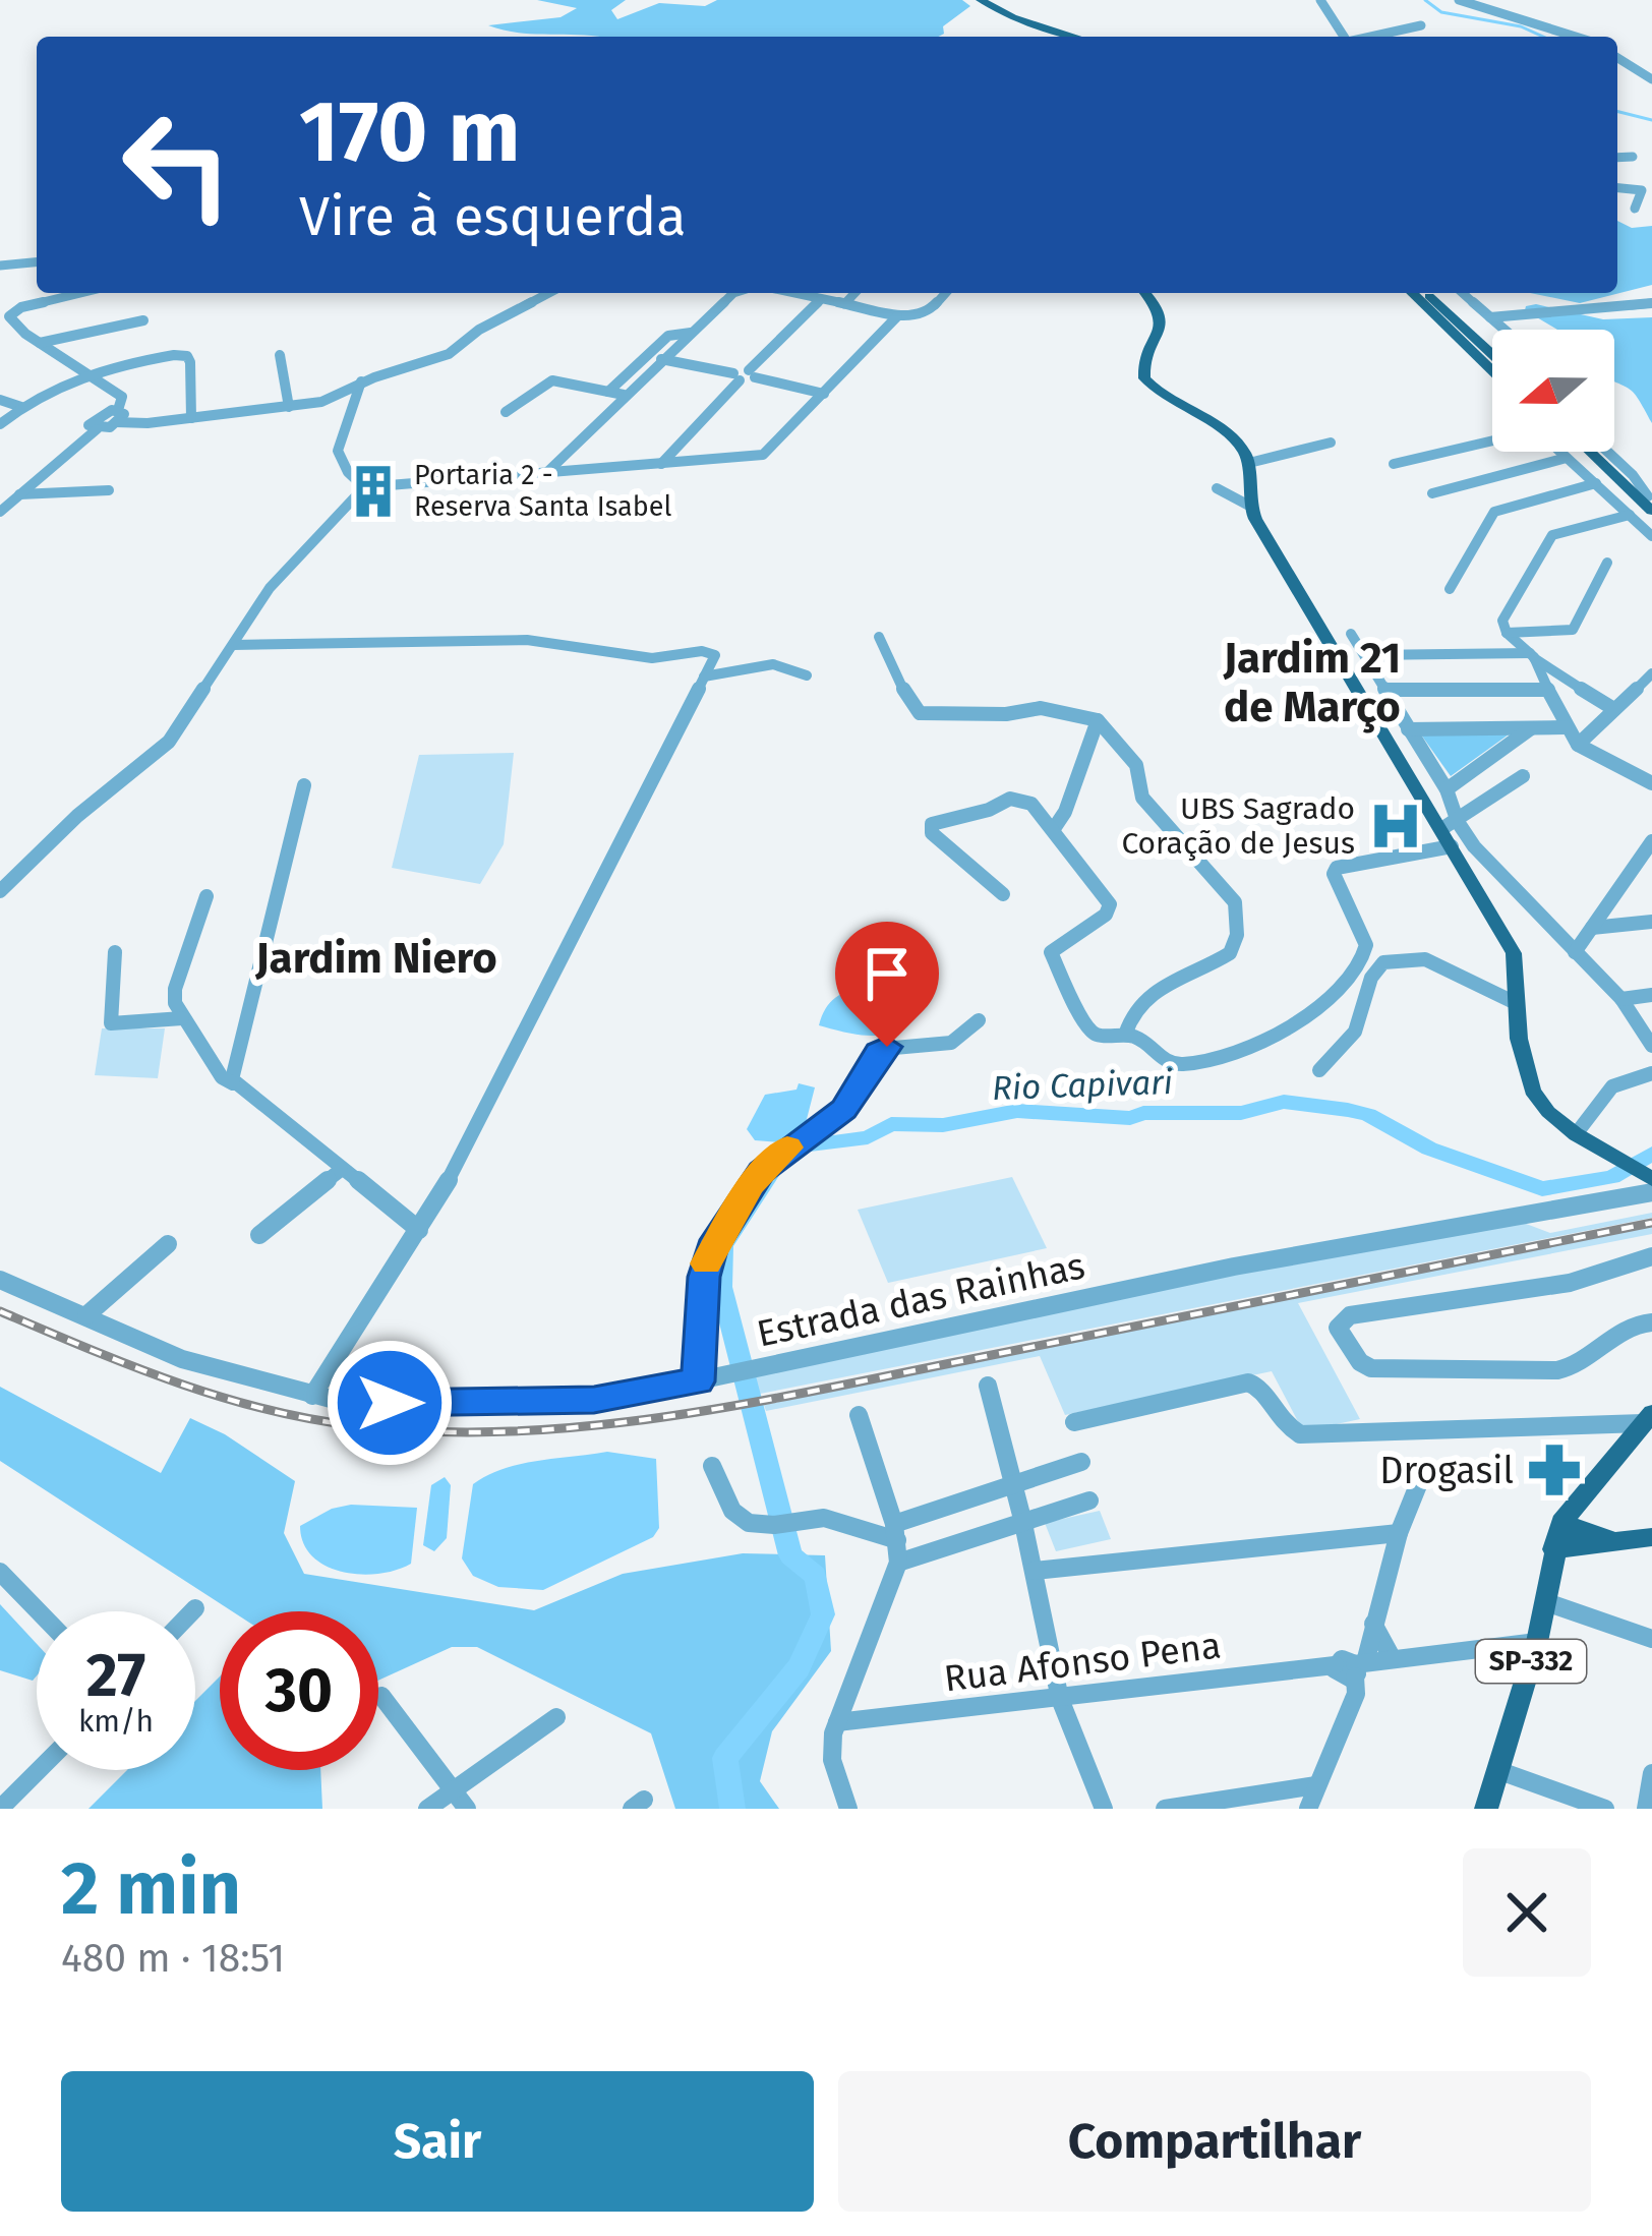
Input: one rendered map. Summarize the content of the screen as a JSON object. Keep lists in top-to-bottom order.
{
  "streets": {
    "main road": ["SP-332"],
    "street": ["Estrada das Rainhas", "Rua Afonso Pena"]
  },
  "crossings": [
    ["Rua Afonso Pena", "SP-332"]
  ],
  "districts": ["Jardim 21 de Março", "Jardim Niero"],
  "water": ["Rio Capivari"],
  "places": {
    "building": ["Portaria 2 - Reserva Santa Isabel"],
    "hospital": ["UBS Sagrado Coração de Jesus"],
    "pharmacy": ["Drogasil"]
  },
  "north": "left",
  "page": {
    "turn": ["170 m", "Vire à esquerda"],
    "speed": "27 km/h",
    "limit": "30",
    "heading": ["2 min", "480 m · 18:51"],
    "buttons": ["Sair", "Compartilhar"]
  }
}
